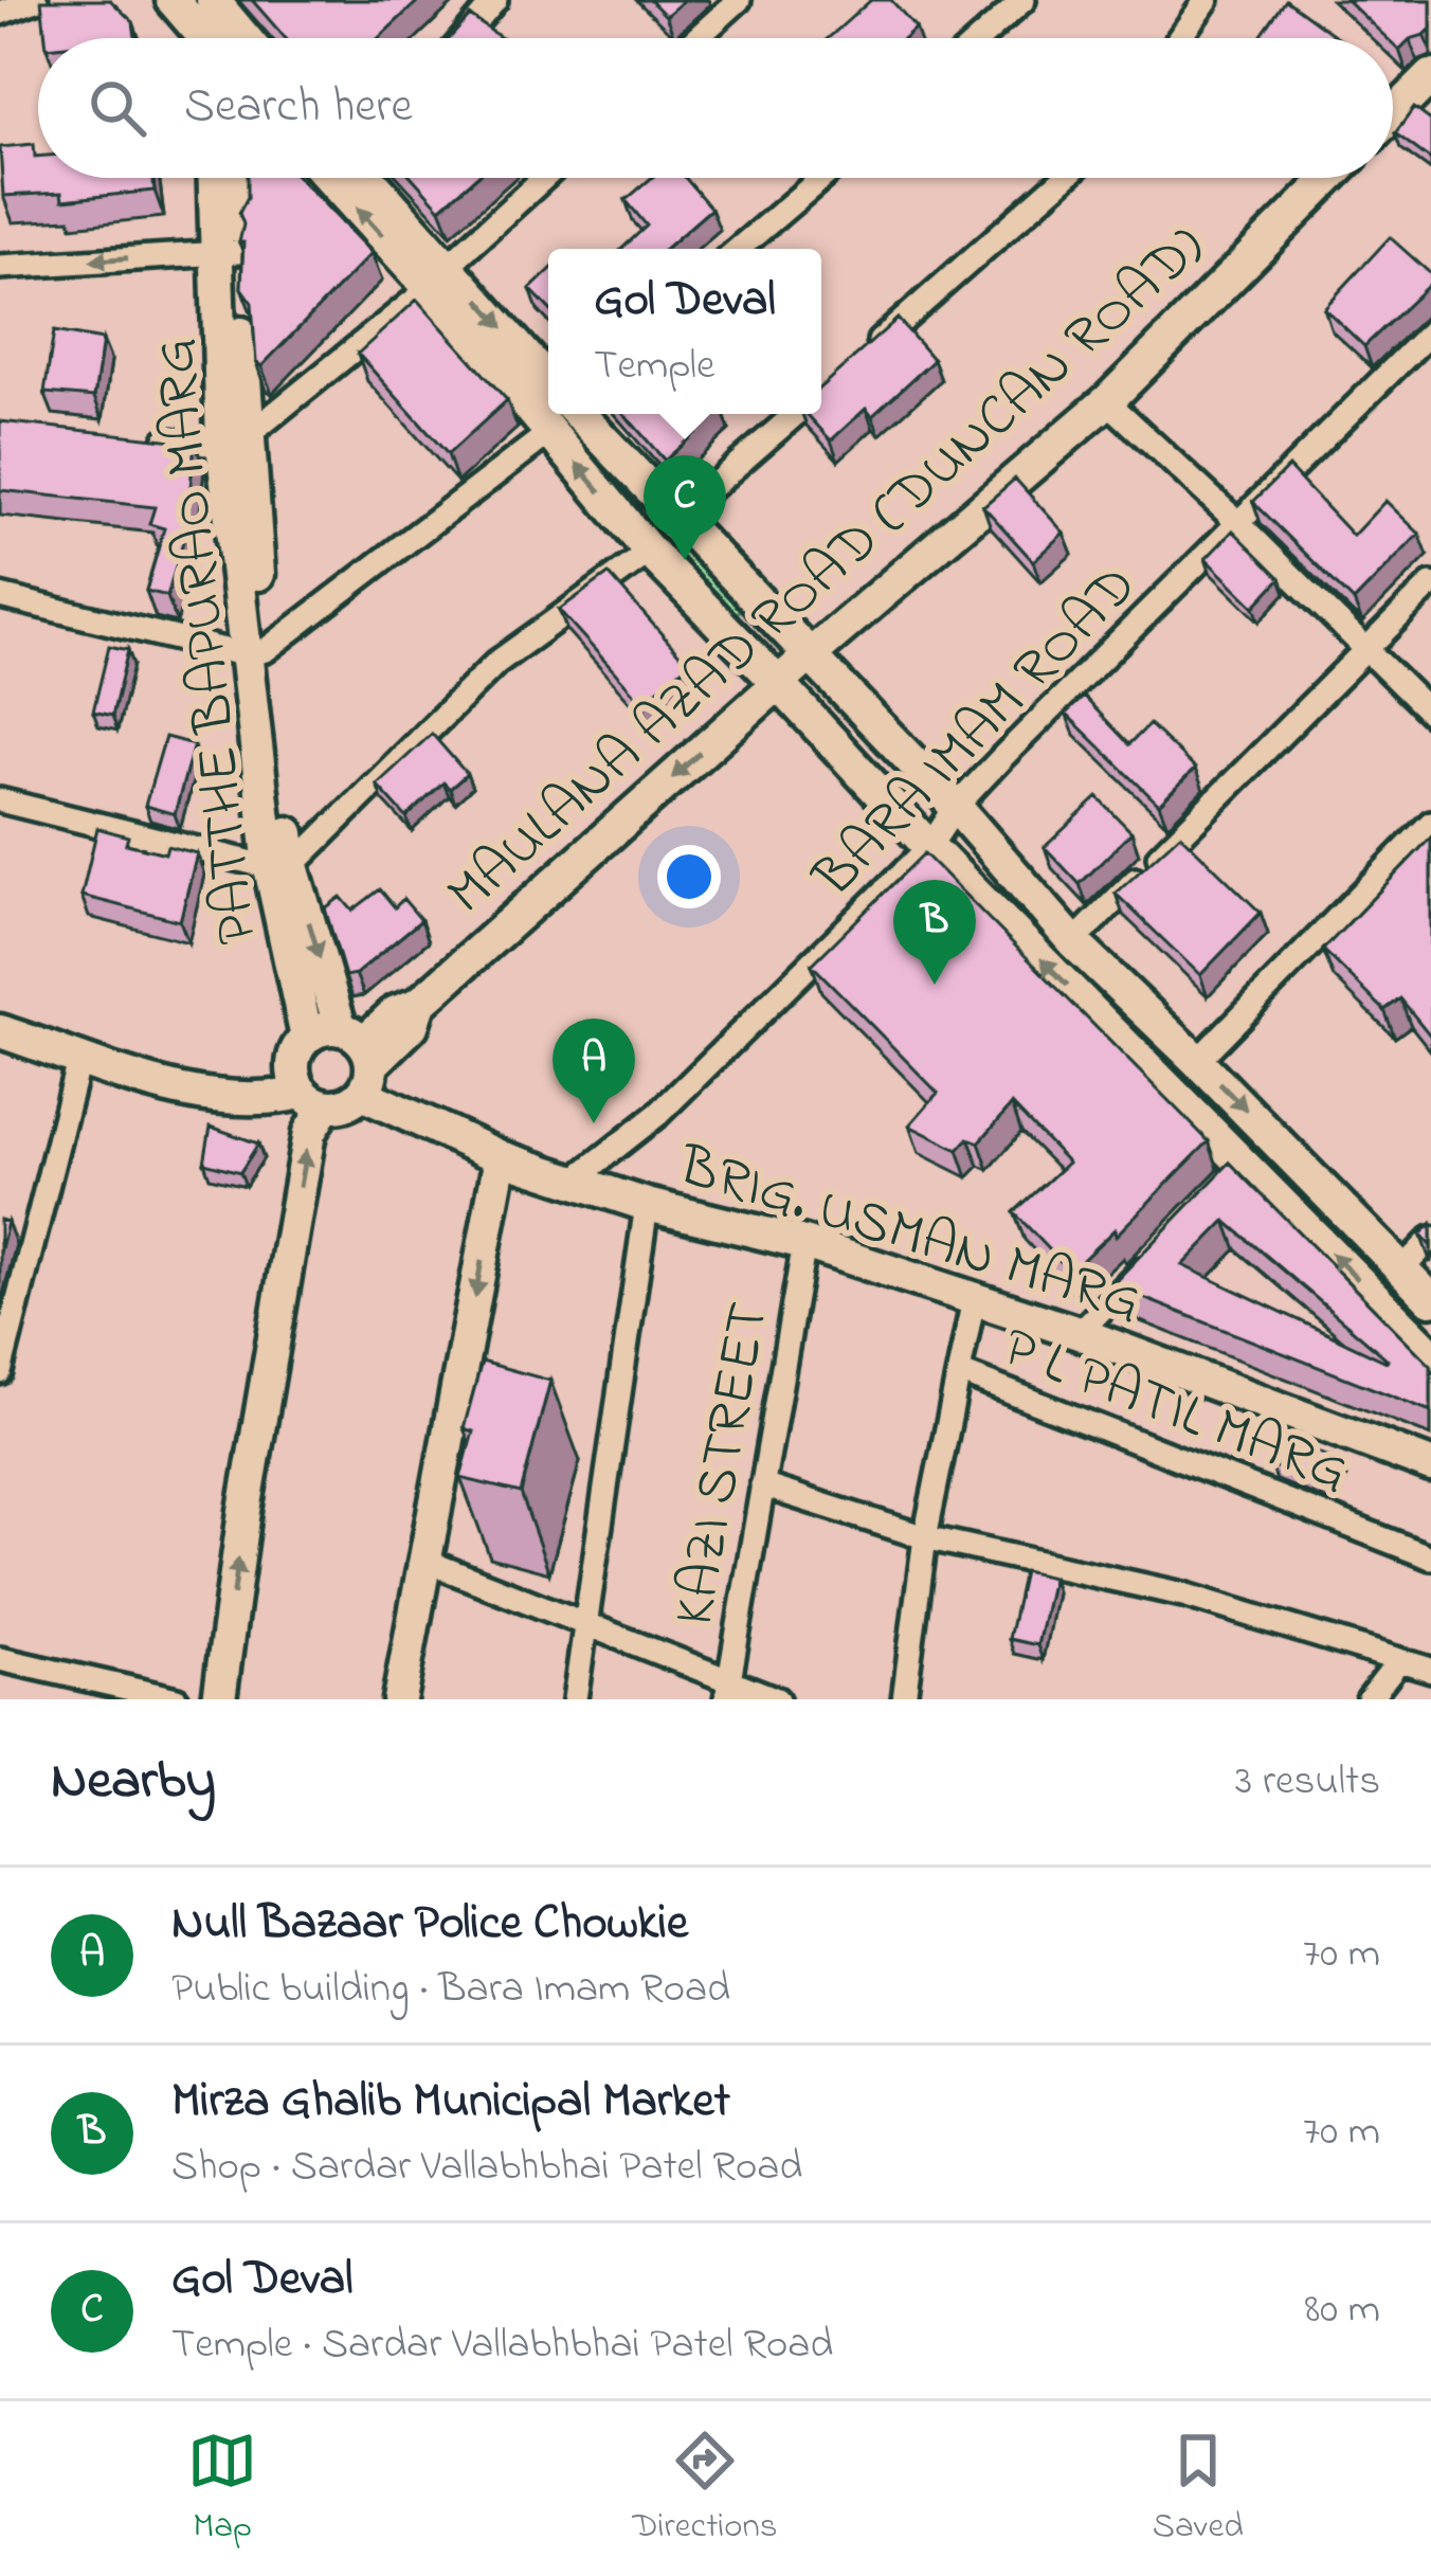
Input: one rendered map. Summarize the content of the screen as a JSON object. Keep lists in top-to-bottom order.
{
  "streets": {
    "street": [
      "MAULANA AZAD ROAD (DUNCAN ROAD)",
      "PATTHE BAPURAO MARG",
      "BARA IMAM ROAD",
      "BRIG. USMAN MARG",
      "P L PATIL MARG",
      "KAZI STREET"
    ]
  },
  "crossings": [
    ["MAULANA AZAD ROAD (DUNCAN ROAD)", "PATTHE BAPURAO MARG"],
    ["MAULANA AZAD ROAD (DUNCAN ROAD)", "BRIG. USMAN MARG"],
    ["PATTHE BAPURAO MARG", "BRIG. USMAN MARG"],
    ["BARA IMAM ROAD", "BRIG. USMAN MARG"],
    ["BRIG. USMAN MARG", "KAZI STREET"]
  ],
  "page": {
    "search": "Search here",
    "popup": ["Gol Deval", "Temple"],
    "pins": ["C", "B", "A"],
    "heading": ["Nearby", "3 results"],
    "list": [
      {
        "mark": "A",
        "name": "Null Bazaar Police Chowkie",
        "note": "Public building · Bara Imam Road",
        "value": "70 m"
      },
      {
        "mark": "B",
        "name": "Mirza Ghalib Municipal Market",
        "note": "Shop · Sardar Vallabhbhai Patel Road",
        "value": "70 m"
      },
      {
        "mark": "C",
        "name": "Gol Deval",
        "note": "Temple · Sardar Vallabhbhai Patel Road",
        "value": "80 m"
      }
    ],
    "nav": ["Map", "Directions", "Saved"]
  }
}
